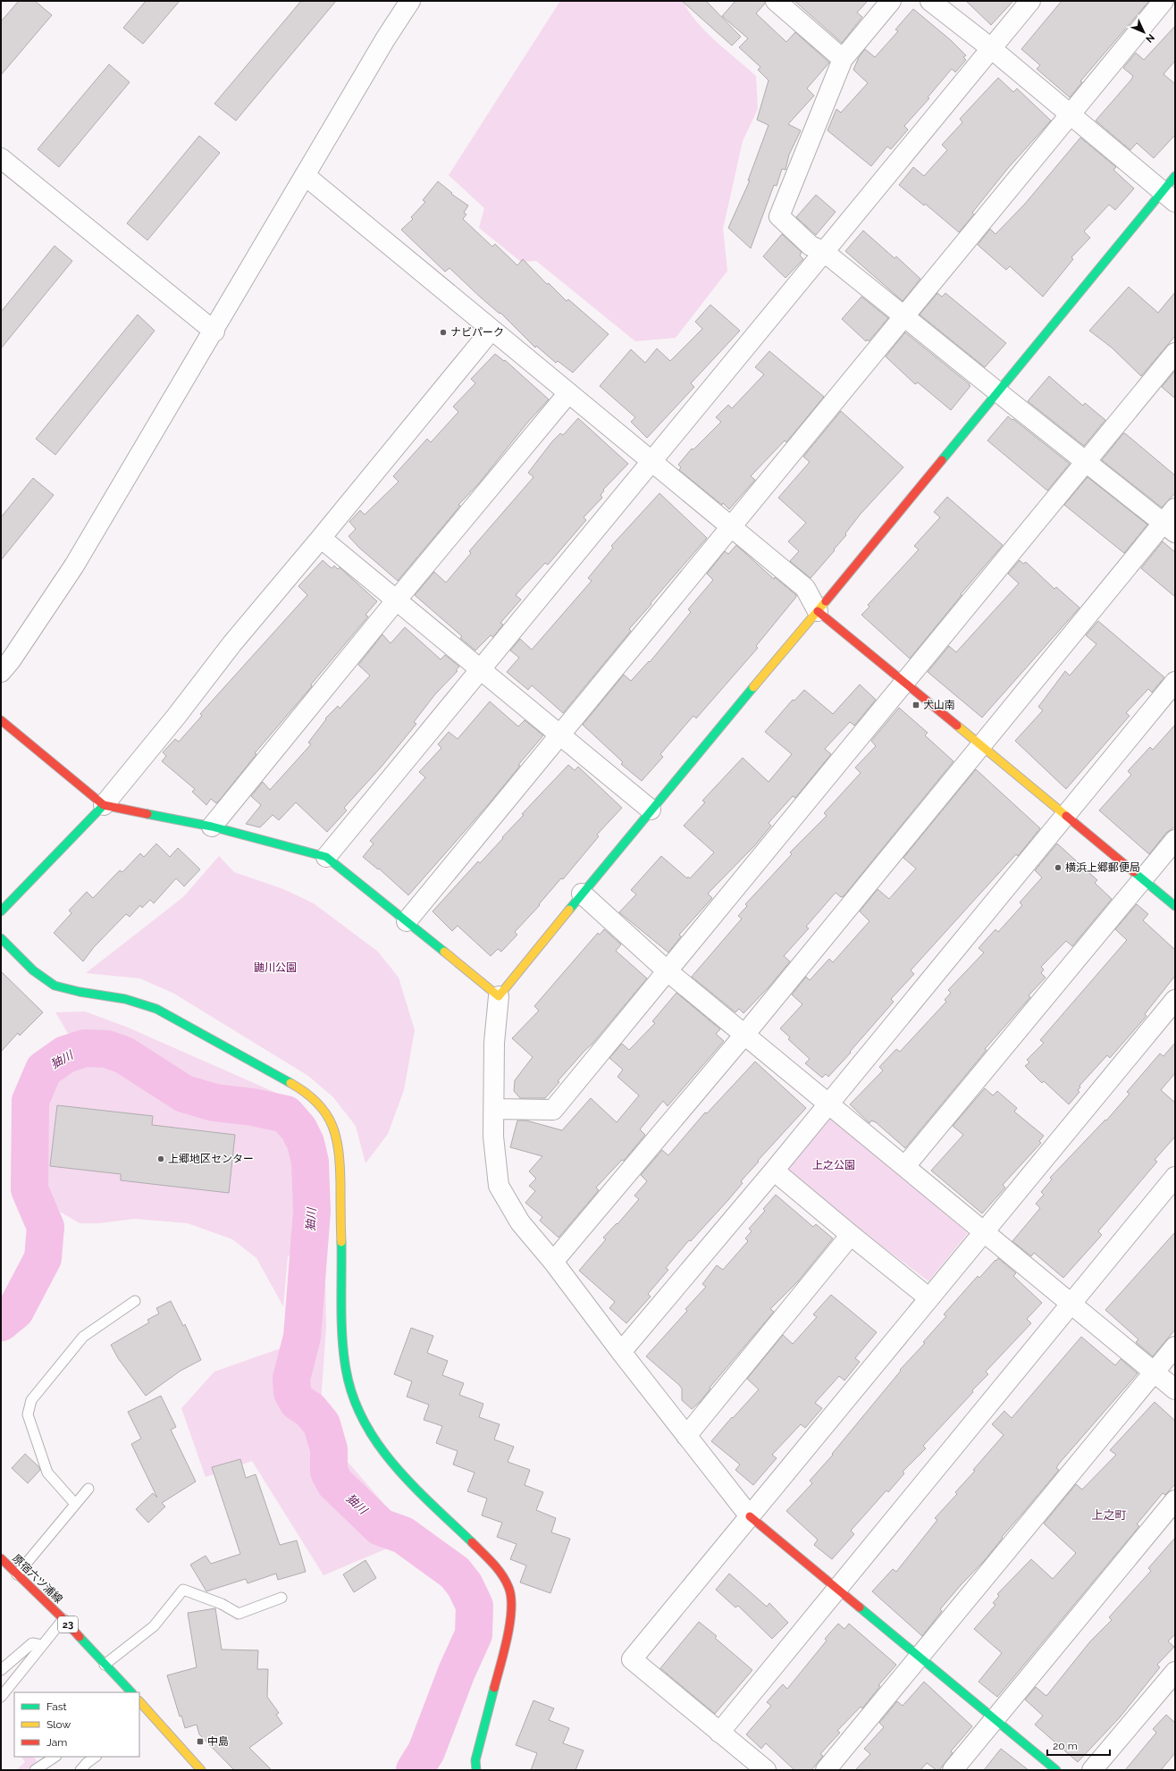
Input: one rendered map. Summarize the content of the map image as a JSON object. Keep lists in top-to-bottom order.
{
  "streets": {
    "street": ["原宿六ツ浦線", "23"]
  },
  "districts": ["上之町"],
  "water": ["㹨川"],
  "parks": ["鼬川公園", "上之公園"],
  "places": {
    "other": ["ナビパーク", "横浜上郷郵便局", "上郷地区センター"],
    "transit": ["犬山南", "中島"]
  },
  "legend": ["Fast", "Slow", "Jam"],
  "scale_bar": "20 m",
  "north": "bottom right"
}
